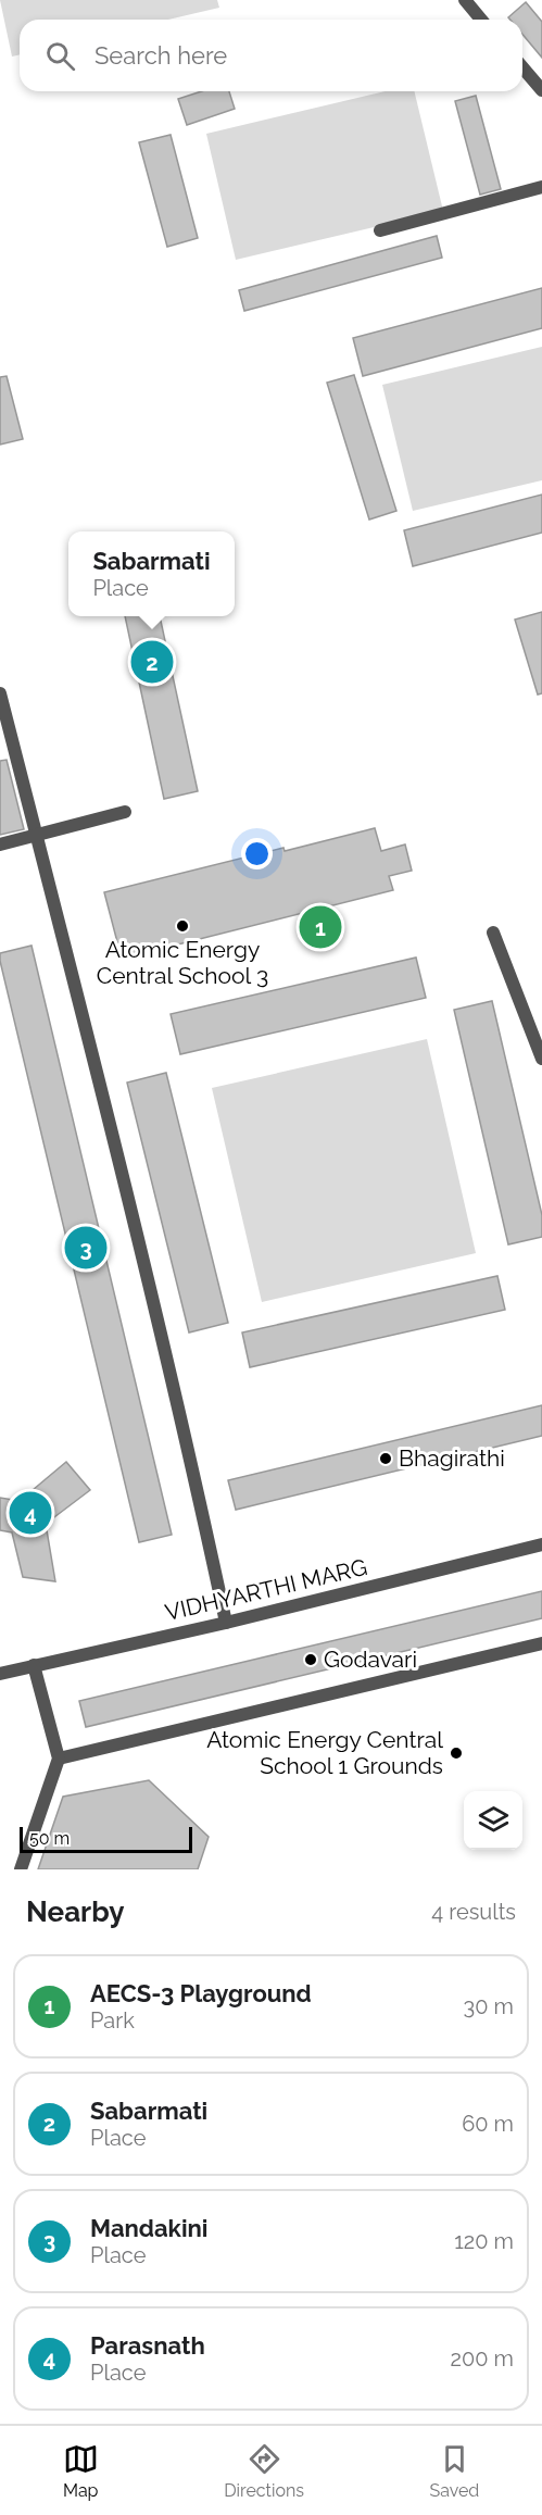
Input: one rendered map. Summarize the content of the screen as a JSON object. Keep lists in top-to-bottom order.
{
  "streets": {
    "street": ["VIDHYARTHI MARG"]
  },
  "places": [
    "Atomic Energy Central School 3",
    "Bhagirathi",
    "Godavari",
    "Atomic Energy Central School 1 Grounds"
  ],
  "scale_bar": "50 m",
  "page": {
    "search": "Search here",
    "popup": ["Sabarmati", "Place"],
    "pins": [
      "2",
      "1",
      "3",
      "4"
    ],
    "scale": "50 m",
    "heading": ["Nearby", "4 results"],
    "list": [
      {
        "mark": "1",
        "name": "AECS-3 Playground",
        "note": "Park",
        "value": "30 m"
      },
      {
        "mark": "2",
        "name": "Sabarmati",
        "note": "Place",
        "value": "60 m"
      },
      {
        "mark": "3",
        "name": "Mandakini",
        "note": "Place",
        "value": "120 m"
      },
      {
        "mark": "4",
        "name": "Parasnath",
        "note": "Place",
        "value": "200 m"
      }
    ],
    "nav": ["Map", "Directions", "Saved"]
  }
}
